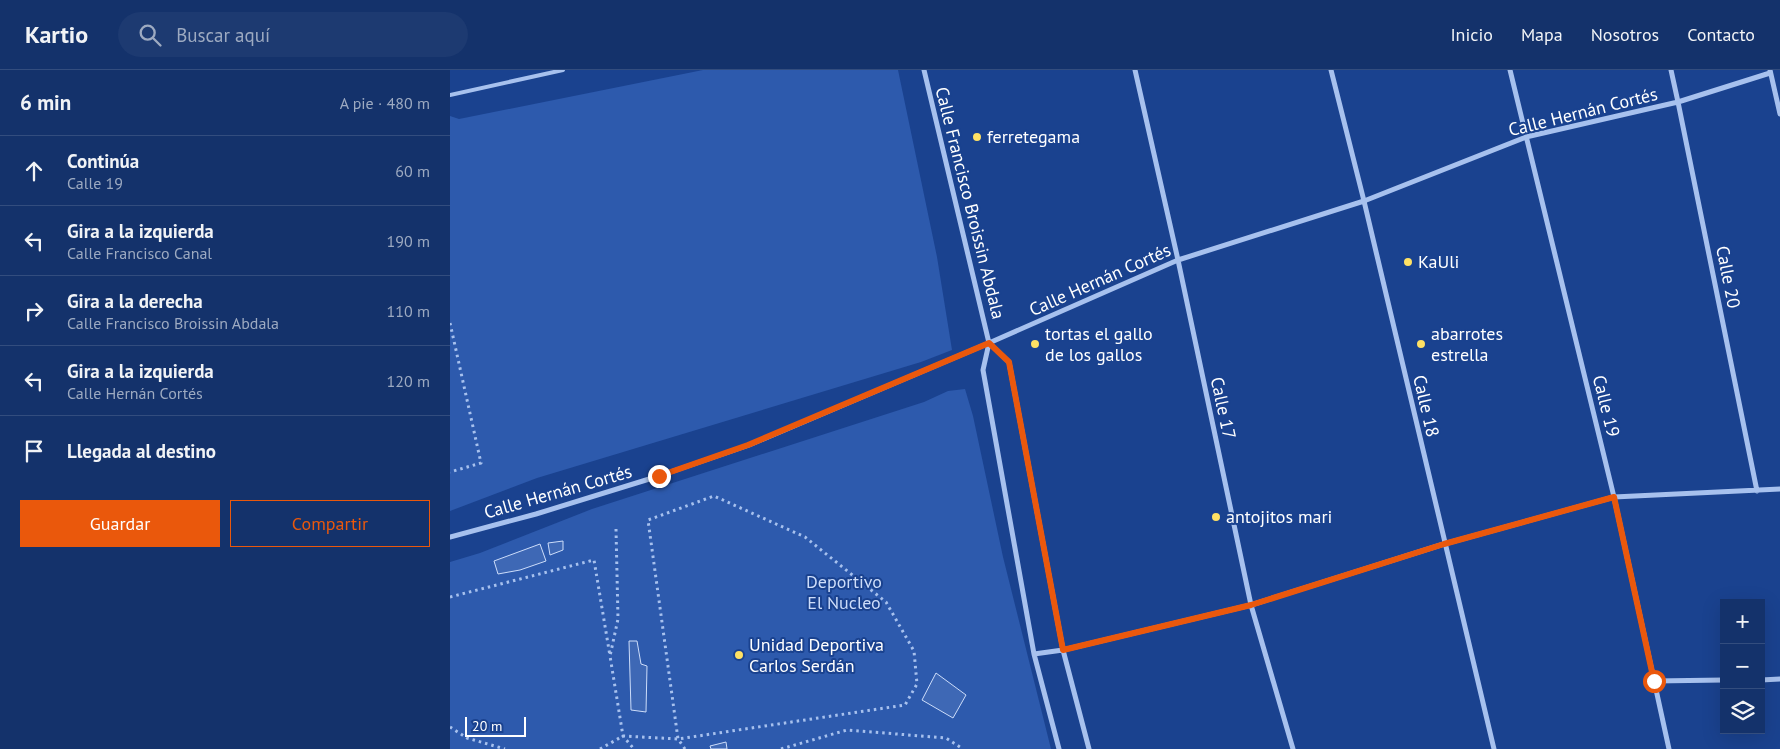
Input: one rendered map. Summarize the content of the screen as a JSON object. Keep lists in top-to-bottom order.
{
  "streets": {
    "street": [
      "Calle Hernán Cortés",
      "Calle Francisco Broissin Abdala",
      "Calle 20",
      "Calle 18",
      "Calle 19",
      "Calle 17"
    ]
  },
  "crossings": [
    ["Calle Hernán Cortés", "Calle Francisco Broissin Abdala"],
    ["Calle Hernán Cortés", "Calle 20"],
    ["Calle Hernán Cortés", "Calle 18"],
    ["Calle Hernán Cortés", "Calle 19"],
    ["Calle Hernán Cortés", "Calle 17"]
  ],
  "parks": ["Deportivo El Nucleo"],
  "places": [
    "ferretegama",
    "KaUli",
    "tortas el gallo de los gallos",
    "abarrotes estrella",
    "antojitos mari",
    "Unidad Deportiva Carlos Serdán"
  ],
  "scale_bar": "20 m",
  "page": {
    "header": "Kartio",
    "search": "Buscar aquí",
    "nav": [
      "Inicio",
      "Mapa",
      "Nosotros",
      "Contacto"
    ],
    "heading": ["6 min", "A pie · 480 m"],
    "list": [
      ["Continúa", "Calle 19", "60 m"],
      ["Gira a la izquierda", "Calle Francisco Canal", "190 m"],
      ["Gira a la derecha", "Calle Francisco Broissin Abdala", "110 m"],
      ["Gira a la izquierda", "Calle Hernán Cortés", "120 m"],
      "Llegada al destino"
    ],
    "buttons": ["Guardar", "Compartir"],
    "map_buttons": ["+", "−"],
    "scale": "20 m"
  }
}
